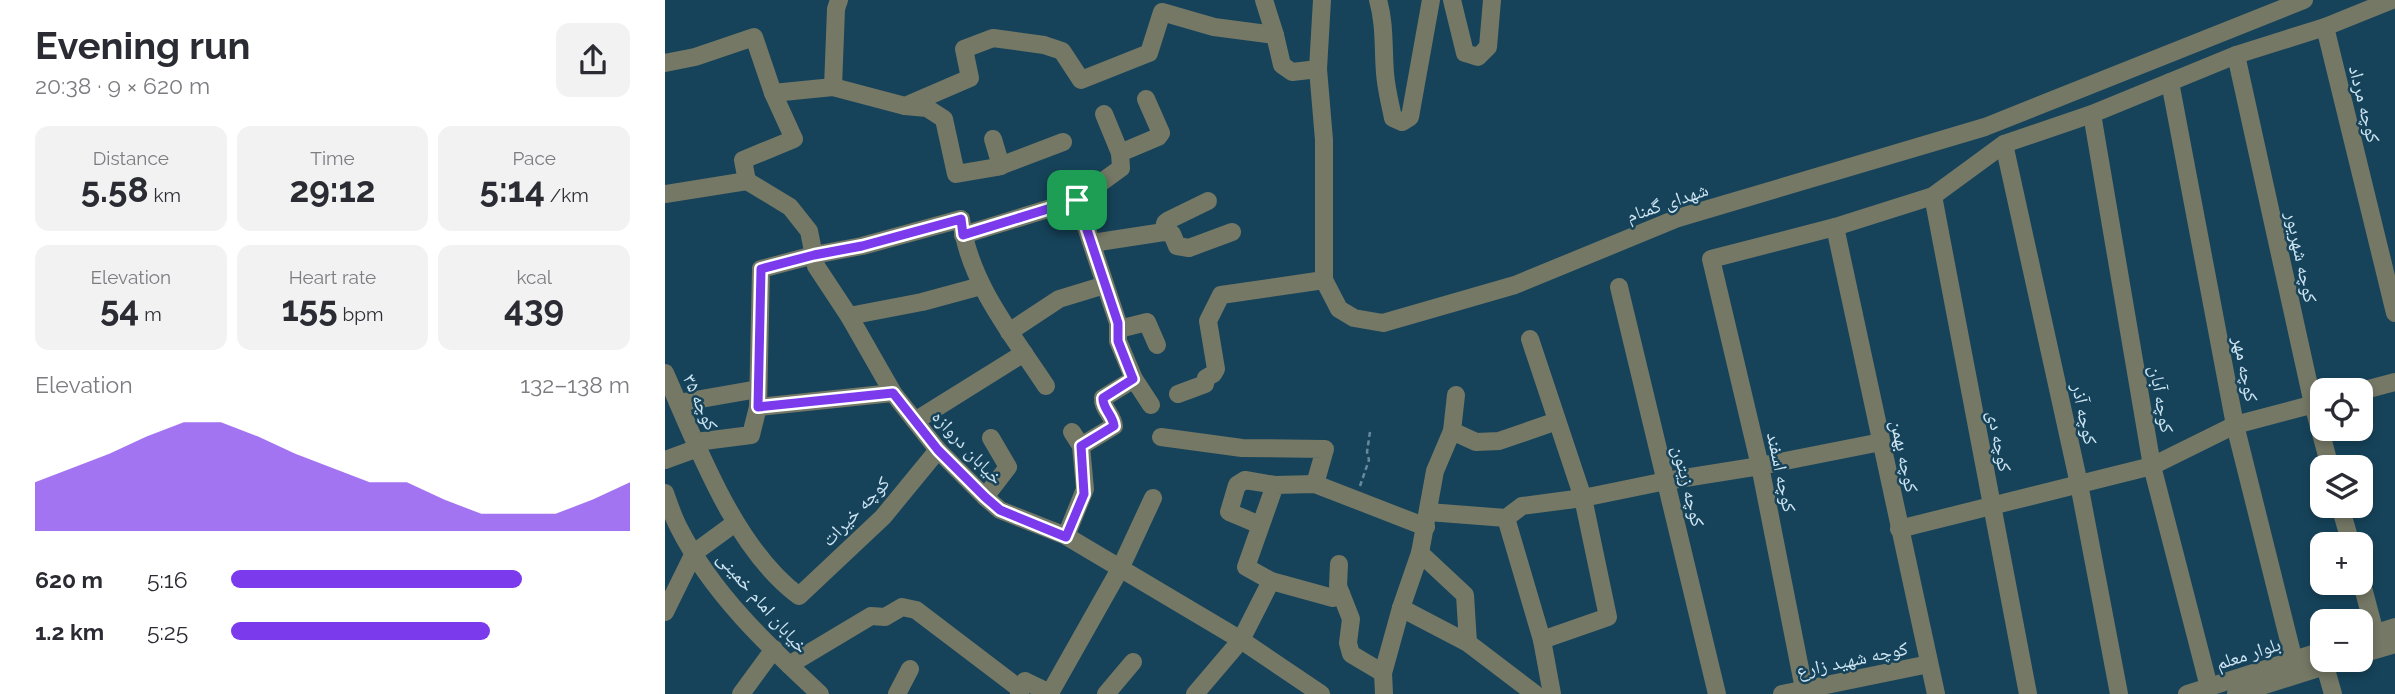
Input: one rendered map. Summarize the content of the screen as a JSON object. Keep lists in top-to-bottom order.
{
  "streets": {
    "street": [
      "کوچه مرداد",
      "شهدای گمنام",
      "کوچه شهریور",
      "کوچه مهر",
      "کوچه آبان",
      "کوچه ۳۵",
      "کوچه آذر",
      "کوچه دی",
      "خیابان دروازه",
      "کوچه بهمن",
      "کوچه اسفند",
      "کوچه زیتون",
      "کوچه خیرات",
      "خیابان امام خمینی",
      "بلوار معلم",
      "کوچه شهید زارع"
    ]
  },
  "crossings": [
    ["کوچه مهر", "بلوار معلم"],
    ["کوچه آبان", "بلوار معلم"],
    ["کوچه ۳۵", "کوچه خیرات"],
    ["خیابان دروازه", "کوچه خیرات"],
    ["کوچه بهمن", "کوچه اسفند"],
    ["کوچه بهمن", "کوچه شهید زارع"],
    ["کوچه اسفند", "کوچه شهید زارع"]
  ],
  "page": {
    "heading": ["Evening run", "20:38 · 9 × 620 m"],
    "stats": [
      ["Distance", "5.58 km"],
      ["Time", "29:12"],
      ["Pace", "5:14 /km"],
      ["Elevation", "54 m"],
      ["Heart rate", "155 bpm"],
      ["kcal", "439"]
    ],
    "chart": ["Elevation", "132–138 m"],
    "map_buttons": ["+", "−"],
    "list": [
      {
        "name": "620 m",
        "note": "5:16"
      },
      {
        "name": "1.2 km",
        "note": "5:25"
      }
    ]
  }
}
